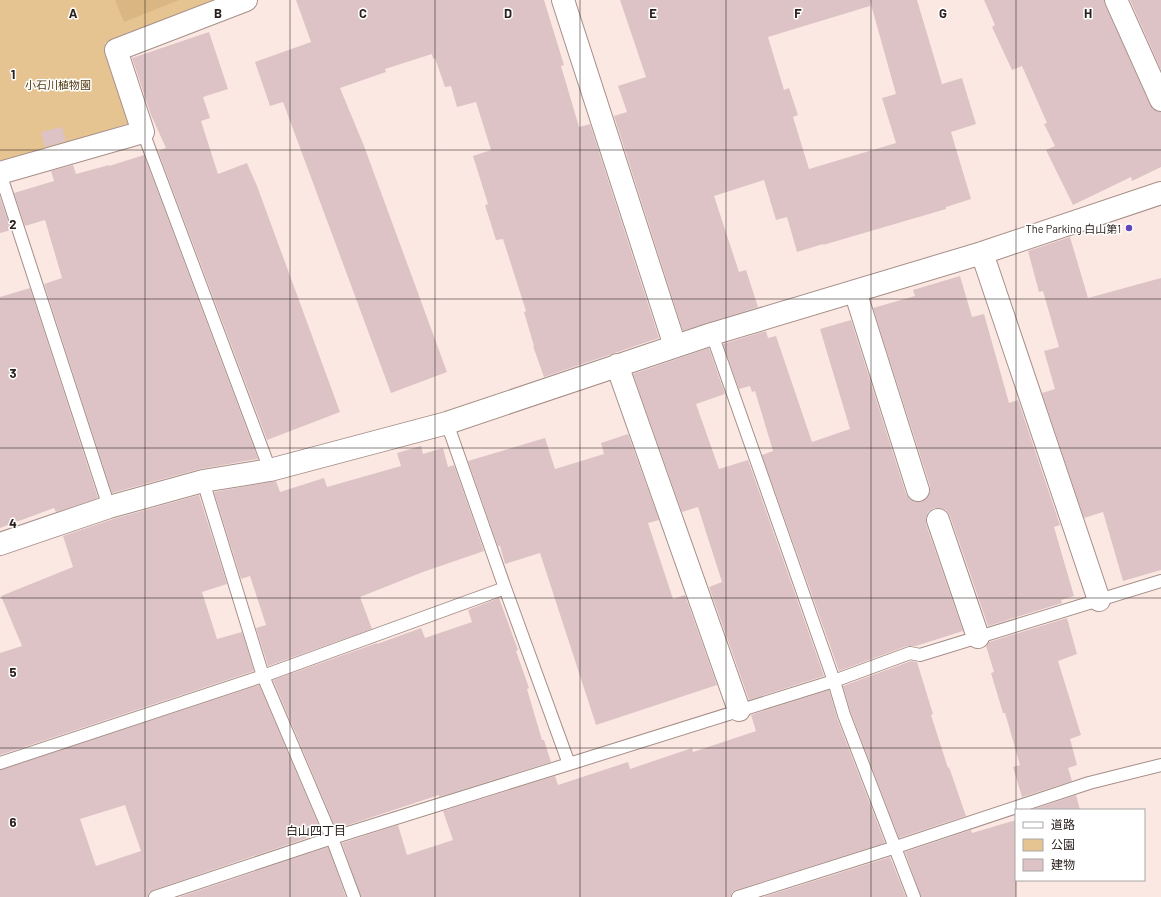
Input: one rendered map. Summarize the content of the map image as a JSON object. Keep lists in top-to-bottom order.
{
  "districts": ["白山四丁目"],
  "parks": ["小石川植物園"],
  "places": ["The Parking 白山第1"],
  "legend": ["道路", "公園", "建物"],
  "grid": {
    "columns": [
      "A",
      "B",
      "C",
      "D",
      "E",
      "F",
      "G",
      "H"
    ],
    "rows": [
      "1",
      "2",
      "3",
      "4",
      "5",
      "6"
    ]
  }
}
